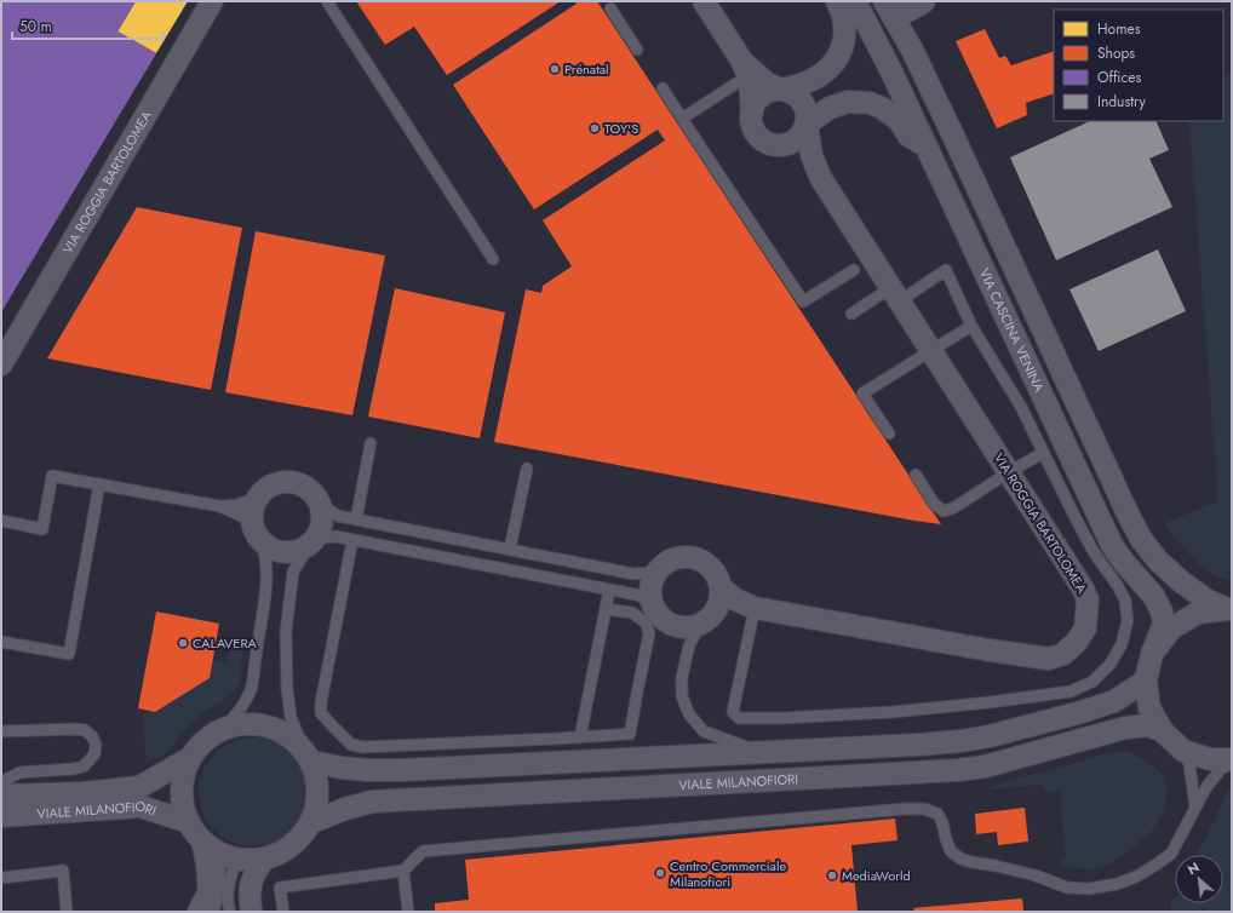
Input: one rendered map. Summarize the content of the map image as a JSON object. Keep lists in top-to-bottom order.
{
  "streets": {
    "street": ["VIA ROGGIA BARTOLOMEA", "VIA CASCINA VENINA", "VIALE MILANOFIORI"]
  },
  "crossings": [
    ["VIA CASCINA VENINA", "VIALE MILANOFIORI"]
  ],
  "places": [
    "Prénatal",
    "TOY'S",
    "CALAVERA",
    "Centro Commerciale Milanofiori",
    "MediaWorld"
  ],
  "legend": [
    "Homes",
    "Shops",
    "Offices",
    "Industry"
  ],
  "scale_bar": "50 m",
  "north": "top left"
}
